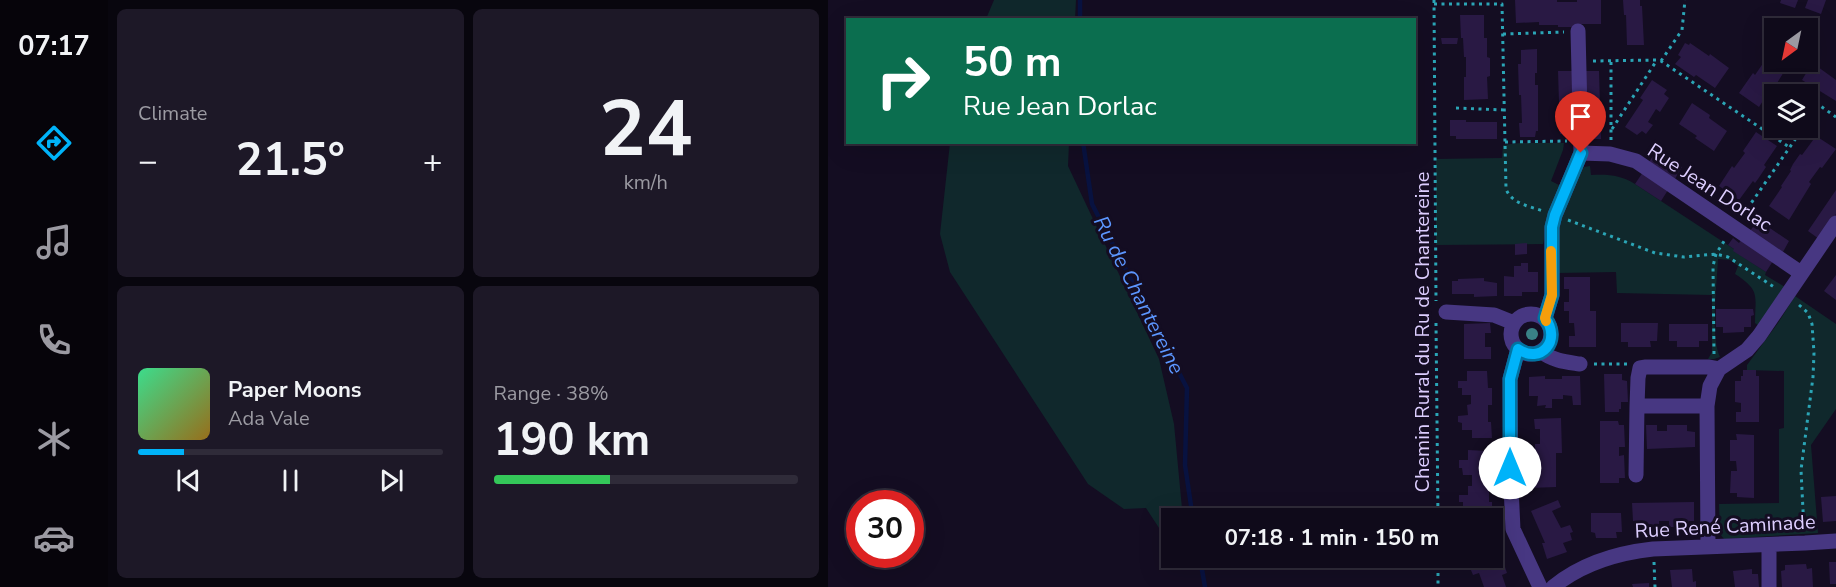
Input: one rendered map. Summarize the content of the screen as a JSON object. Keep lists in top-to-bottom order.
{
  "streets": {
    "street": ["Rue Jean Dorlac", "Rue René Caminade"],
    "path": ["Chemin Rural du Ru de Chantereine"]
  },
  "water": ["Ru de Chantereine"],
  "north": "bottom left",
  "page": {
    "tabs": "07:17",
    "tile": [
      "Climate",
      ["24", "km/h"],
      ["Range · 38%", "190 km"]
    ],
    "turn": ["50 m", "Rue Jean Dorlac"],
    "heat": ["−", "21.5°", "+"],
    "song": ["Paper Moons", "Ada Vale"],
    "limit": "30",
    "trip": "07:18 · 1 min · 150 m"
  }
}
